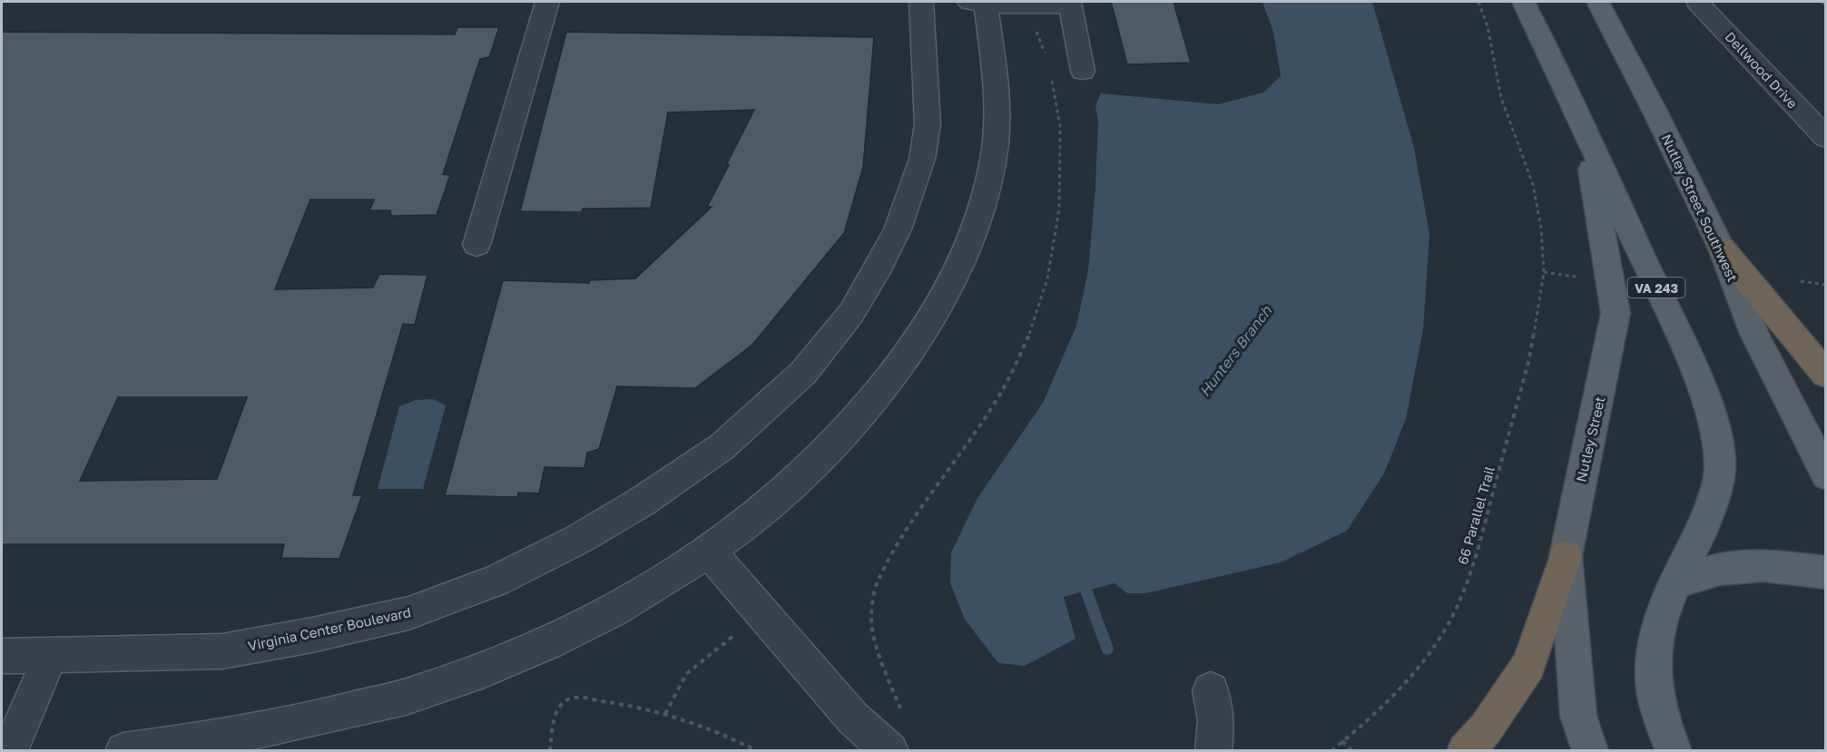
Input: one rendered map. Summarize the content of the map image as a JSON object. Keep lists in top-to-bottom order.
{
  "streets": {
    "main road": ["Nutley Street Southwest", "VA 243", "Nutley Street"],
    "street": ["Dellwood Drive", "Virginia Center Boulevard"],
    "path": ["66 Parallel Trail"]
  },
  "water": ["Hunters Branch"]
}
